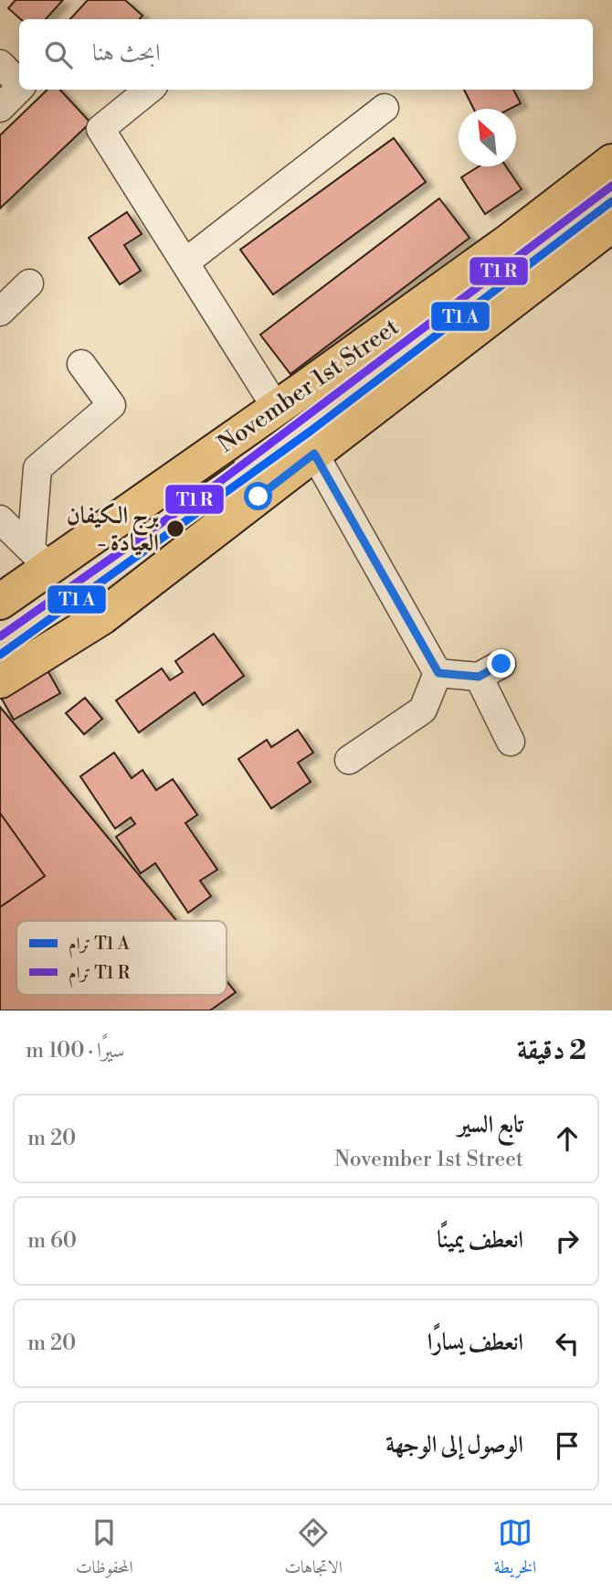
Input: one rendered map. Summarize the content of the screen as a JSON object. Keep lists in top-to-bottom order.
{
  "streets": {
    "main road": ["November 1st Street"]
  },
  "places": ["برج الكيفان - العيادة"],
  "legend": ["ترام T1 A", "ترام T1 R"],
  "north": "top left",
  "page": {
    "search": "ابحث هنا",
    "heading": ["2 دقيقة", "سيرًا · 100 m"],
    "list": [
      ["تابع السير", "November 1st Street", "20 m"],
      ["انعطف يمينًا", "60 m"],
      ["انعطف يسارًا", "20 m"],
      "الوصول إلى الوجهة"
    ],
    "nav": ["الخريطة", "الاتجاهات", "المحفوظات"]
  }
}
